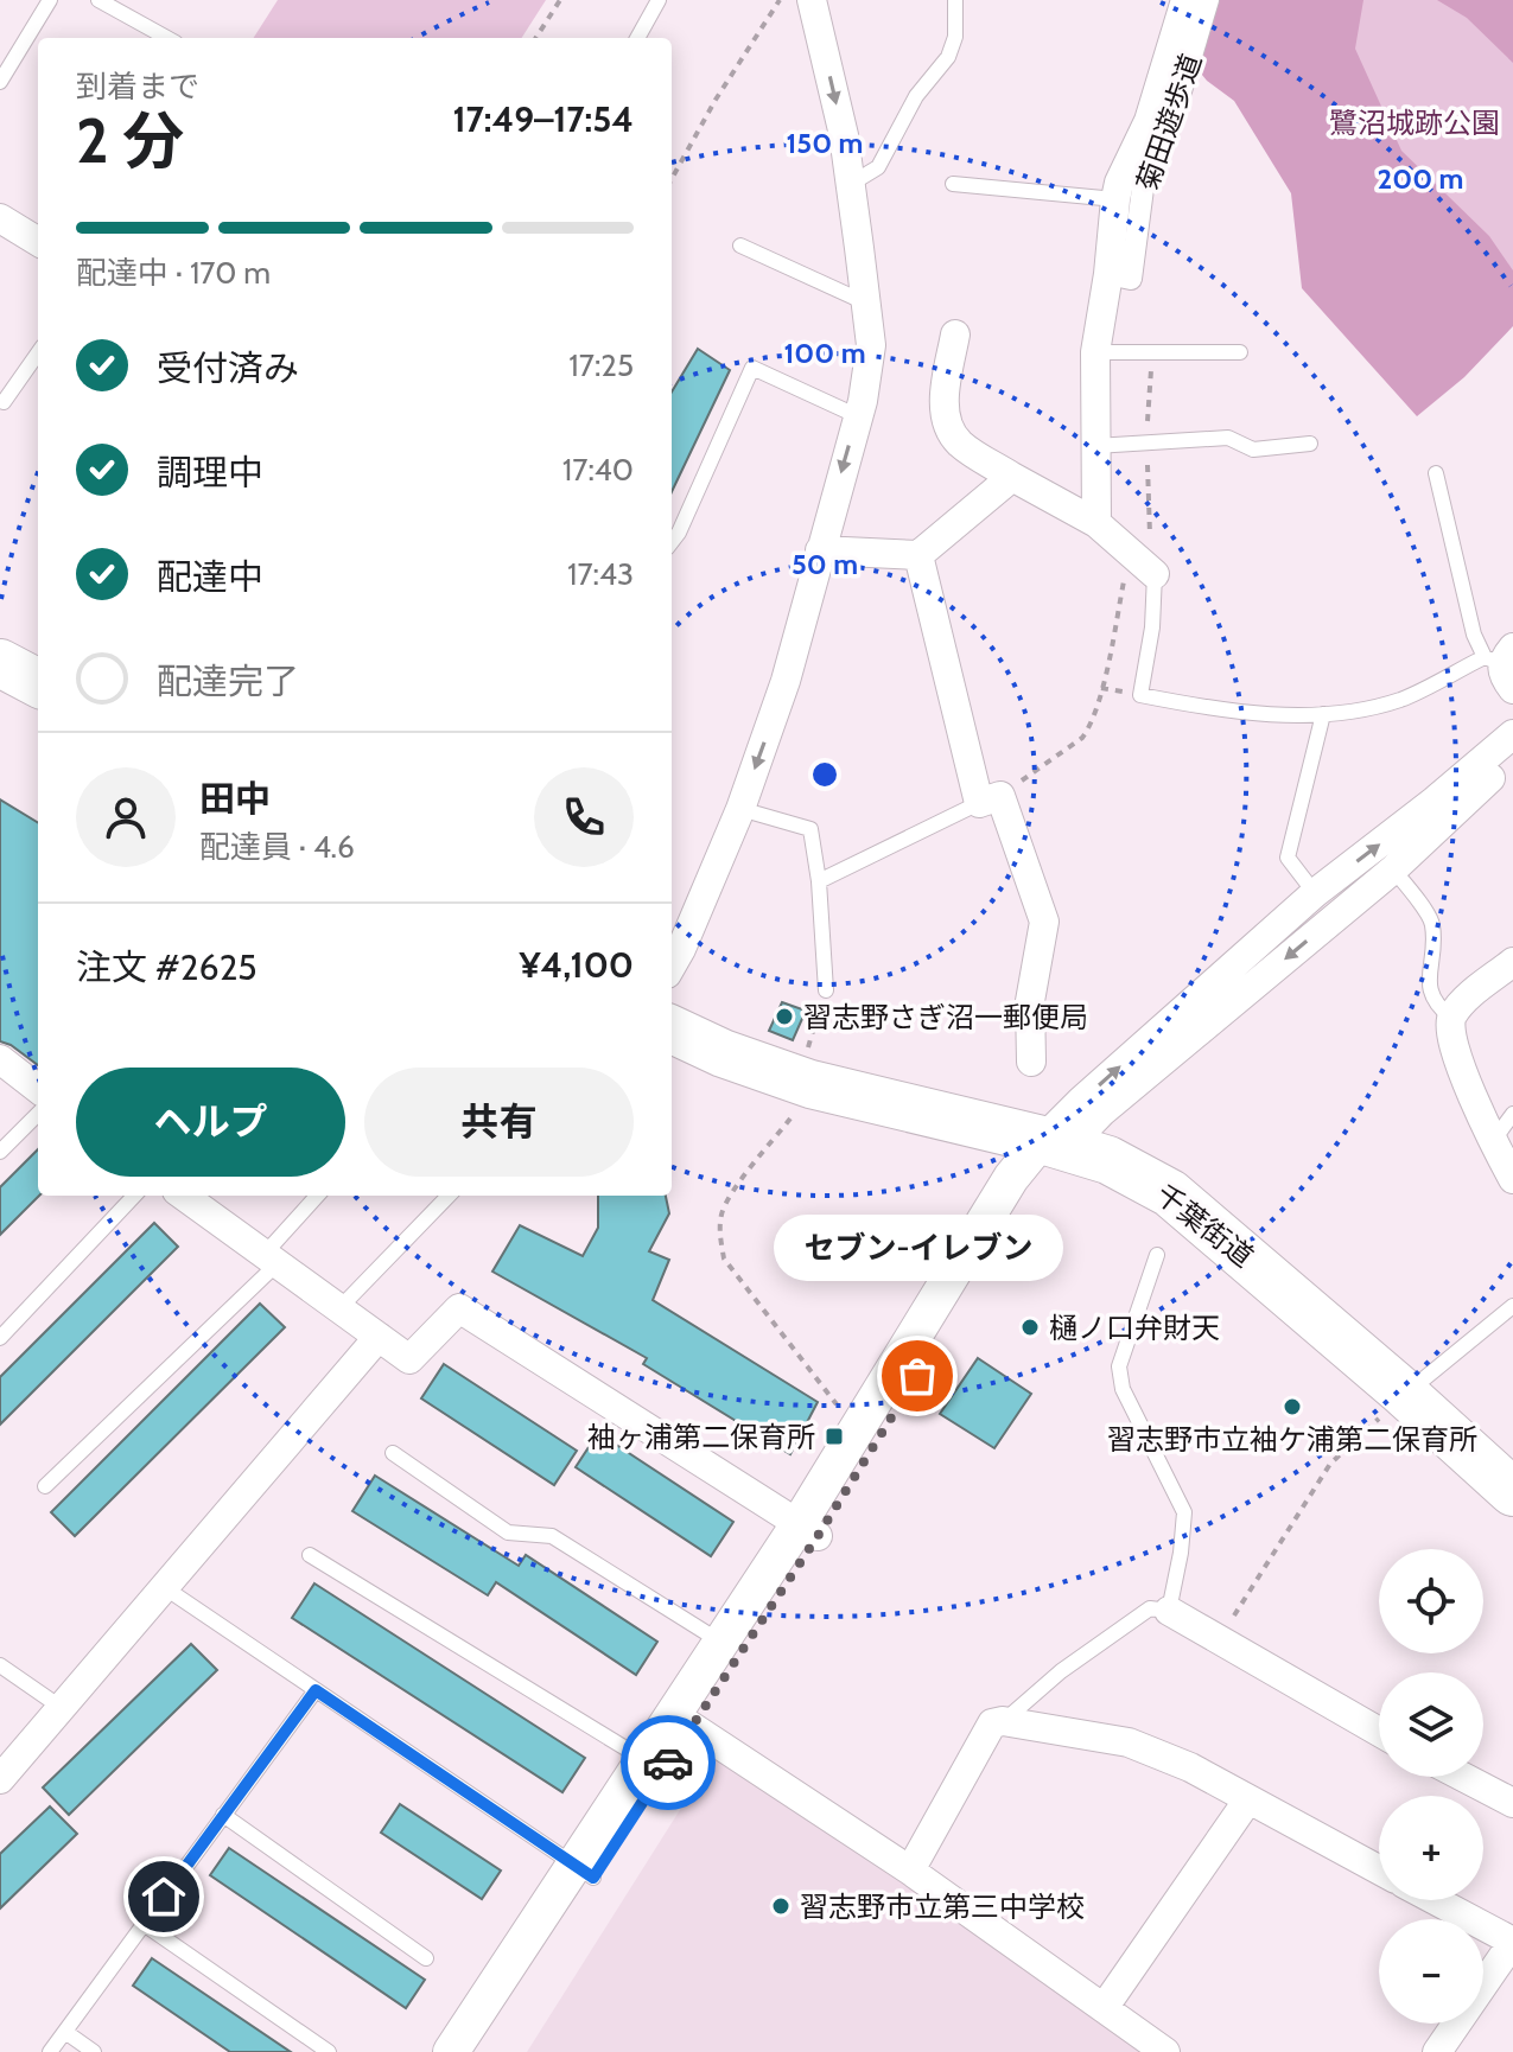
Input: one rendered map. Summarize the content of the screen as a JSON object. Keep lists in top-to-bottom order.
{
  "streets": {
    "highway": ["千葉街道"],
    "street": ["菊田遊歩道"]
  },
  "parks": ["鷺沼城跡公園"],
  "places": {
    "other": [
      "習志野さぎ沼一郵便局",
      "樋ノ口弁財天",
      "セブン-イレブン",
      "習志野市立袖ケ浦第二保育所",
      "習志野市立第三中学校"
    ],
    "transit": ["袖ヶ浦第二保育所"]
  },
  "page": {
    "heading": ["2 分", "到着まで", "17:49–17:54"],
    "panel": [
      "田中",
      "配達員 · 4.6",
      "注文 #2625",
      "¥4,100"
    ],
    "bar": "配達中 · 170 m",
    "list": [
      ["受付済み", "17:25"],
      ["調理中", "17:40"],
      ["配達中", "17:43"],
      "配達完了"
    ],
    "buttons": ["ヘルプ", "共有"],
    "bubble": "セブン-イレブン",
    "map_buttons": ["+", "−"]
  },
  "rings": [
    "150 m",
    "200 m",
    "100 m",
    "50 m"
  ]
}
